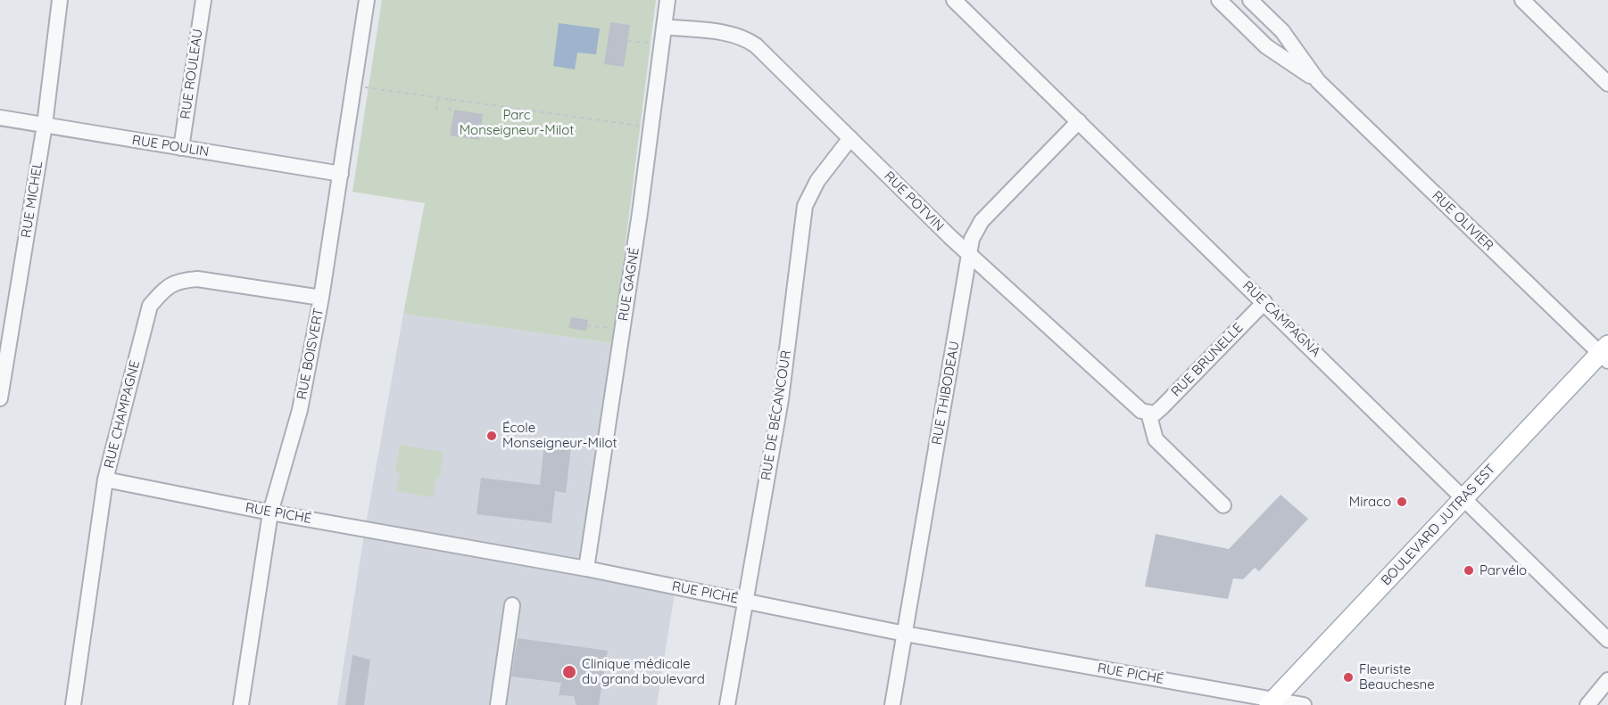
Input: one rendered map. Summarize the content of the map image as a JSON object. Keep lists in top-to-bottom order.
{
  "streets": {
    "main road": ["BOULEVARD JUTRAS EST"],
    "street": [
      "RUE ROULEAU",
      "RUE POULIN",
      "RUE MICHEL",
      "RUE POTVIN",
      "RUE OLIVIER",
      "RUE GAGNÉ",
      "RUE CAMPAGNA",
      "RUE BOISVERT",
      "RUE BRUNELLE",
      "RUE THIBODEAU",
      "RUE CHAMPAGNE",
      "RUE DE BÉCANCOUR",
      "RUE PICHÉ"
    ]
  },
  "crossings": [
    ["RUE ROULEAU", "RUE POULIN"],
    ["RUE POULIN", "RUE MICHEL"],
    ["RUE POULIN", "RUE BOISVERT"],
    ["RUE POTVIN", "RUE GAGNÉ"],
    ["RUE POTVIN", "RUE BRUNELLE"],
    ["RUE POTVIN", "RUE THIBODEAU"],
    ["RUE POTVIN", "RUE DE BÉCANCOUR"],
    ["RUE OLIVIER", "BOULEVARD JUTRAS EST"],
    ["RUE GAGNÉ", "RUE PICHÉ"],
    ["RUE CAMPAGNA", "RUE BRUNELLE"],
    ["RUE CAMPAGNA", "RUE THIBODEAU"],
    ["RUE CAMPAGNA", "BOULEVARD JUTRAS EST"],
    ["RUE BOISVERT", "RUE CHAMPAGNE"],
    ["RUE BOISVERT", "RUE PICHÉ"],
    ["RUE THIBODEAU", "RUE PICHÉ"],
    ["RUE CHAMPAGNE", "RUE PICHÉ"],
    ["RUE DE BÉCANCOUR", "RUE PICHÉ"],
    ["RUE PICHÉ", "BOULEVARD JUTRAS EST"]
  ],
  "parks": ["Parc Monseigneur-Milot"],
  "places": [
    "École Monseigneur-Milot",
    "Miraco",
    "Parvélo",
    "Clinique médicale du grand boulevard",
    "Fleuriste Beauchesne"
  ]
}
